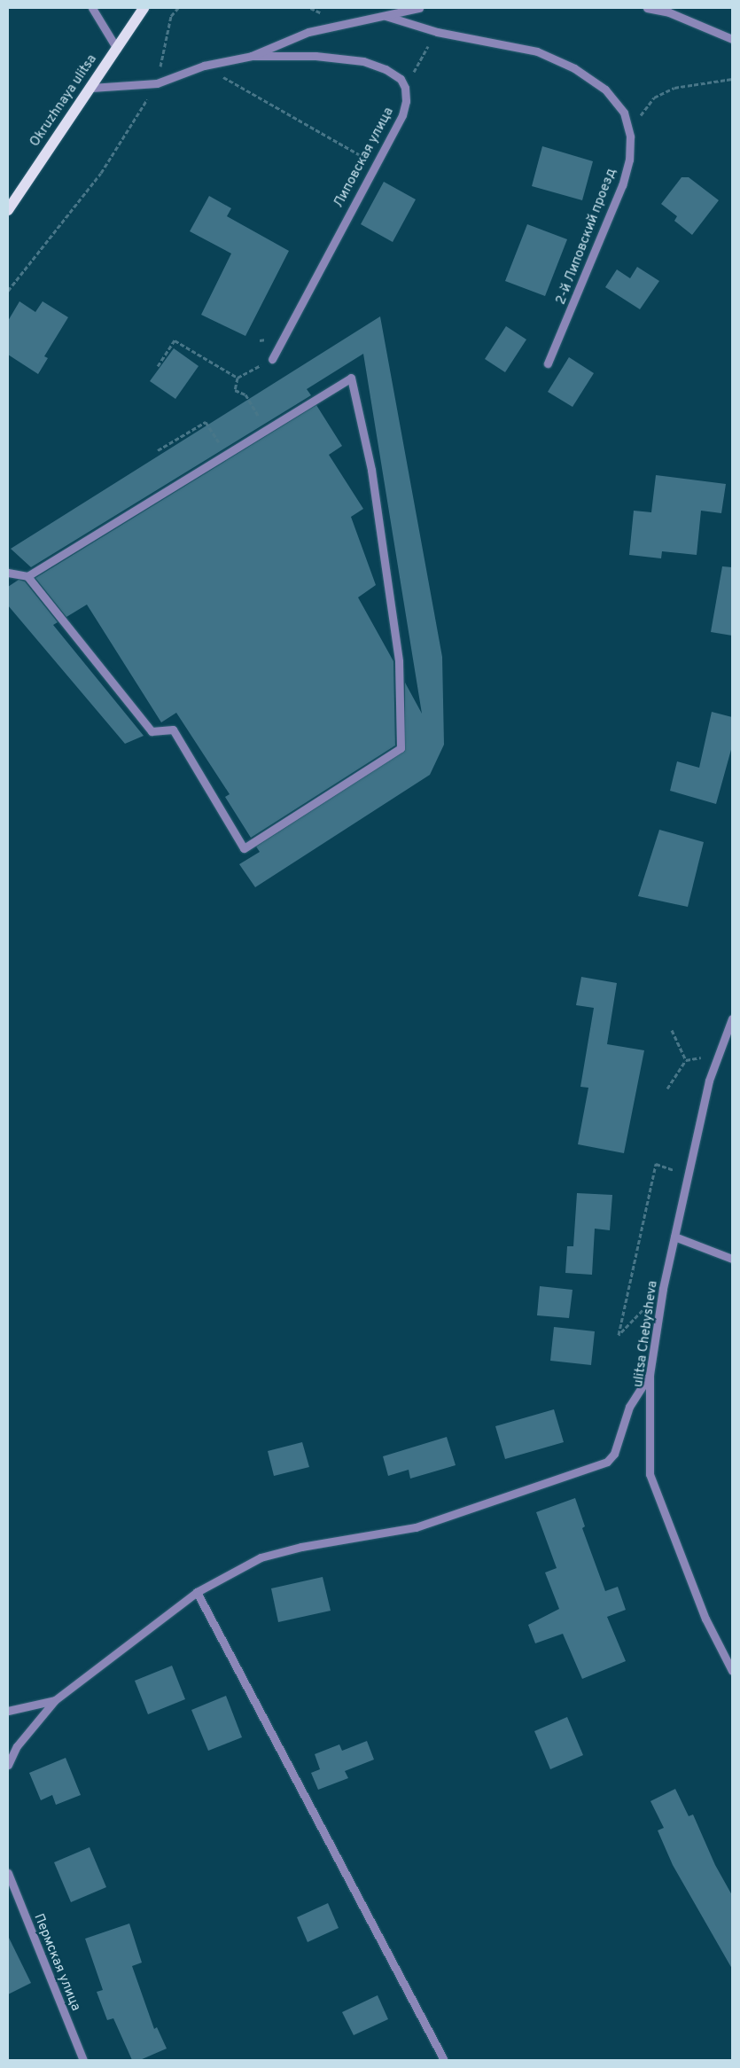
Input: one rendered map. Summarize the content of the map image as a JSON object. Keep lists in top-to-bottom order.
{
  "streets": {
    "main road": ["Okruzhnaya ulitsa"],
    "street": [
      "Липовская улица",
      "2-й Липовский проезд",
      "ulitsa Chebysheva",
      "Пермская улица"
    ]
  }
}
